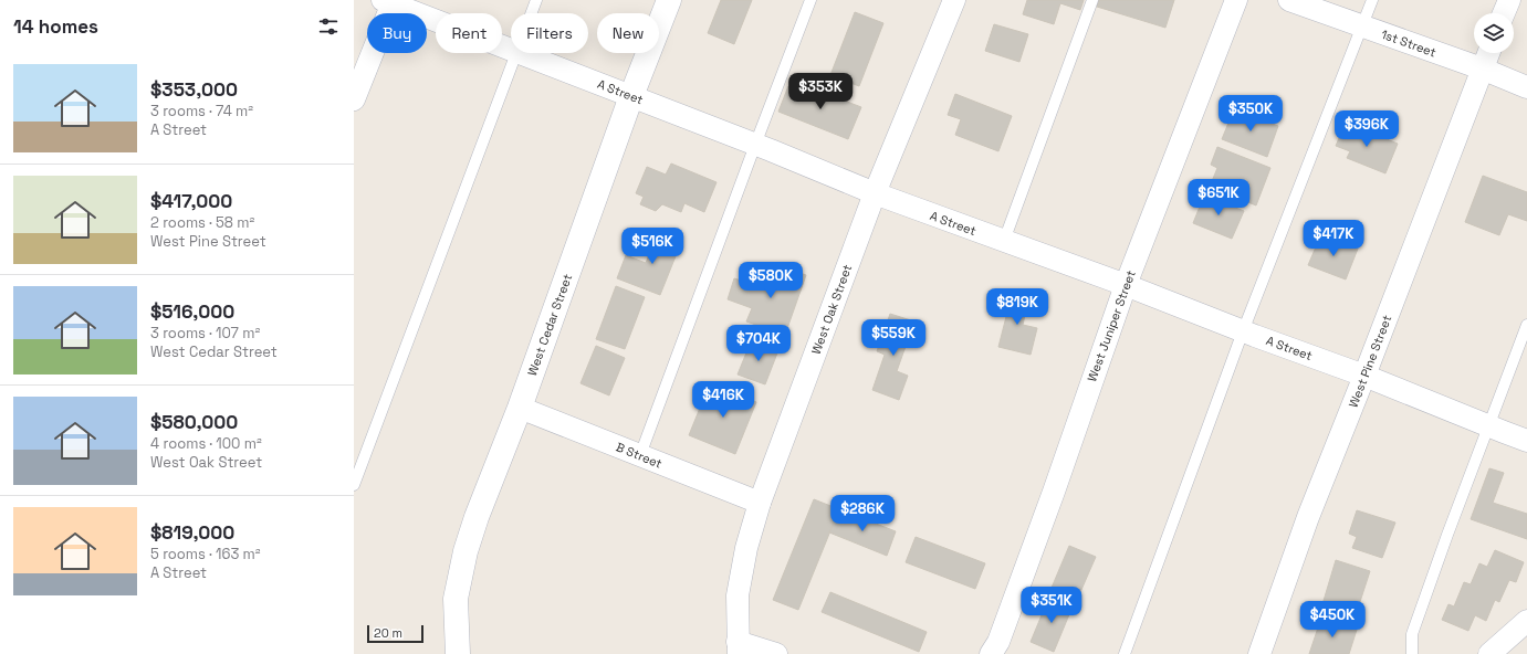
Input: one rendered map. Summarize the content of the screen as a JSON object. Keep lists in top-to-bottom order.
{
  "streets": {
    "street": [
      "1st Street",
      "A Street",
      "West Oak Street",
      "West Cedar Street",
      "West Juniper Street",
      "West Pine Street",
      "B Street"
    ]
  },
  "crossings": [
    ["1st Street", "West Pine Street"],
    ["A Street", "West Oak Street"],
    ["A Street", "West Cedar Street"],
    ["A Street", "West Juniper Street"],
    ["A Street", "West Pine Street"],
    ["West Oak Street", "B Street"],
    ["West Cedar Street", "B Street"]
  ],
  "scale_bar": "20 m",
  "page": {
    "heading": "14 homes",
    "chip": [
      "Buy",
      "Rent",
      "Filters",
      "New"
    ],
    "list": [
      {
        "name": "$353,000",
        "note": "3 rooms · 74 m² · A Street"
      },
      {
        "name": "$417,000",
        "note": "2 rooms · 58 m² · West Pine Street"
      },
      {
        "name": "$516,000",
        "note": "3 rooms · 107 m² · West Cedar Street"
      },
      {
        "name": "$580,000",
        "note": "4 rooms · 100 m² · West Oak Street"
      },
      {
        "name": "$819,000",
        "note": "5 rooms · 163 m² · A Street"
      }
    ],
    "price": [
      "$353K",
      "$350K",
      "$396K",
      "$651K",
      "$417K",
      "$516K",
      "$580K",
      "$819K",
      "$559K",
      "$704K",
      "$416K",
      "$286K",
      "$351K",
      "$450K"
    ],
    "scale": "20 m"
  }
}
